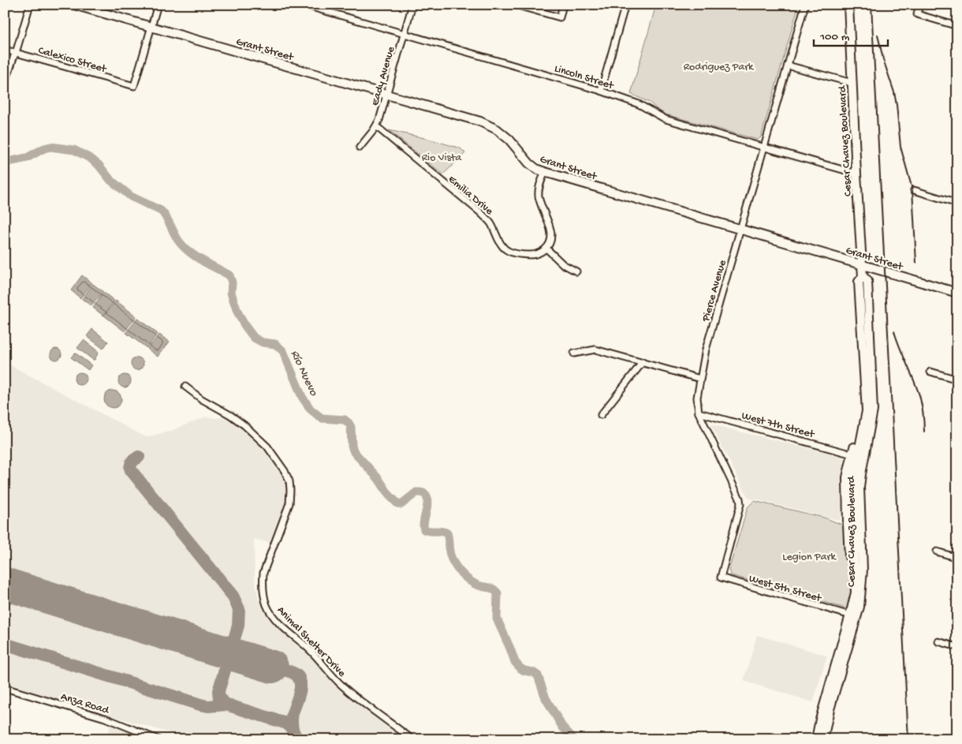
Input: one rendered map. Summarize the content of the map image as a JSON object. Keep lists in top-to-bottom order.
{
  "streets": {
    "main road": ["Grant Street", "Cesar Chavez Boulevard"],
    "street": [
      "Calexico Street",
      "Eady Avenue",
      "Lincoln Street",
      "Emilia Drive",
      "Pierce Avenue",
      "West 7th Street",
      "West 5th Street",
      "Animal Shelter Drive",
      "Anza Road"
    ]
  },
  "crossings": [
    ["Grant Street", "Calexico Street"],
    ["Grant Street", "Eady Avenue"],
    ["Grant Street", "Cesar Chavez Boulevard"],
    ["Grant Street", "Pierce Avenue"],
    ["Eady Avenue", "Lincoln Street"],
    ["Eady Avenue", "Emilia Drive"],
    ["Lincoln Street", "Cesar Chavez Boulevard"],
    ["Lincoln Street", "Pierce Avenue"],
    ["Pierce Avenue", "West 7th Street"],
    ["Pierce Avenue", "West 5th Street"]
  ],
  "water": ["Río Nuevo"],
  "parks": ["Rodriguez Park", "Rio Vista", "Legion Park"],
  "scale_bar": "100 m"
}
